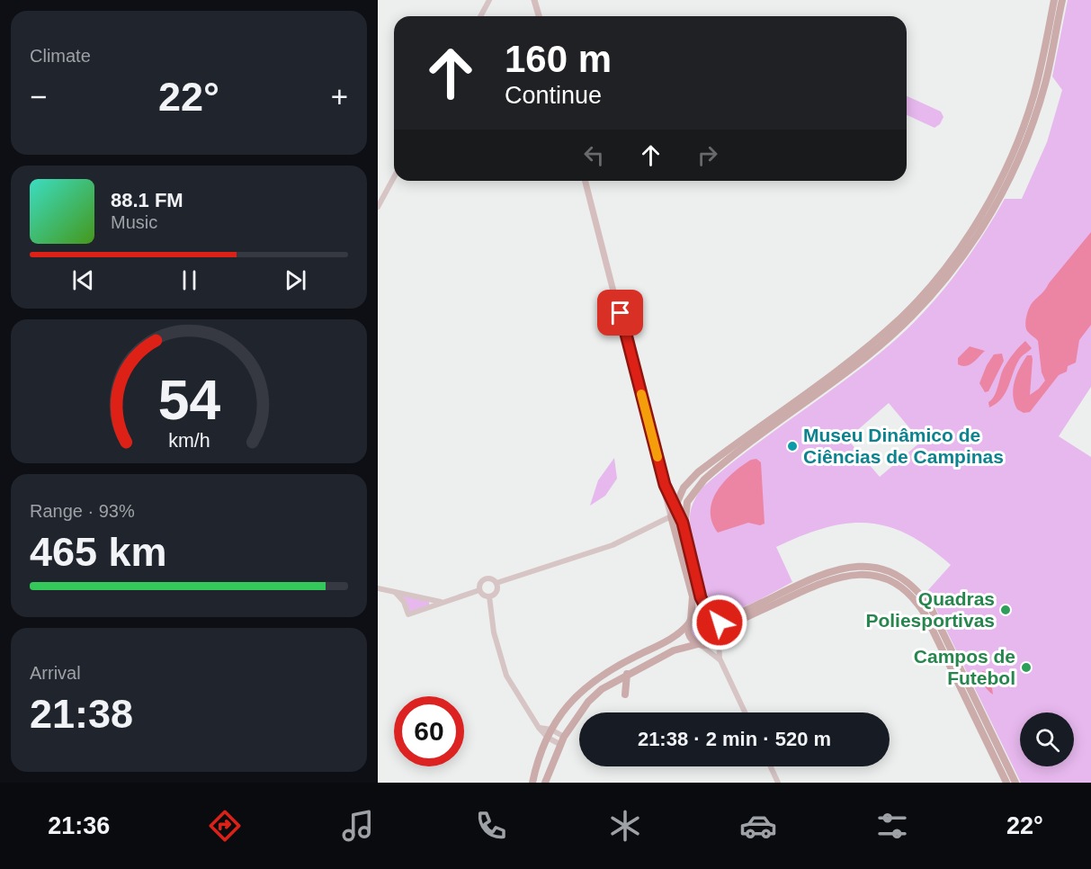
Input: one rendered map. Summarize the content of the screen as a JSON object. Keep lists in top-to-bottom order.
{
  "places": ["Museu Dinâmico de Ciências de Campinas", "Quadras Poliesportivas", "Campos de Futebol"],
  "page": {
    "tile": [
      "Climate",
      ["Range · 93%", "465 km"],
      ["Arrival", "21:38"]
    ],
    "turn": ["160 m", "Continue"],
    "heat": ["−", "22°", "+"],
    "song": ["88.1 FM", "Music"],
    "limit": "60",
    "trip": "21:38 · 2 min · 520 m",
    "tabs": ["21:36", "22°"],
    "gauge": ["54", "km/h"]
  }
}
